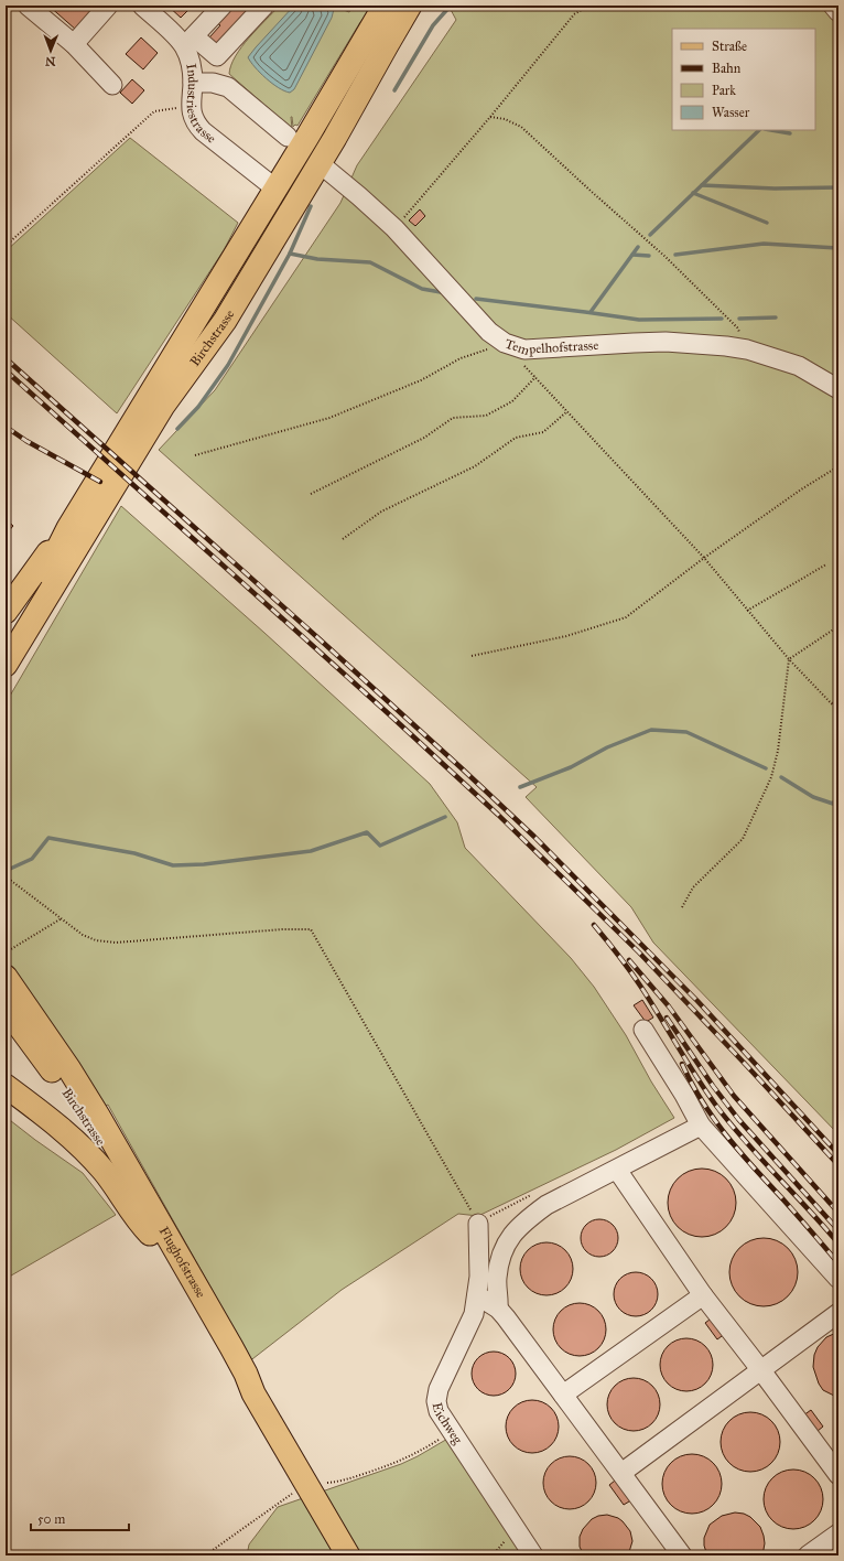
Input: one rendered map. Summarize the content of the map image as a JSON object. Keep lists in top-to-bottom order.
{
  "streets": {
    "main road": ["Birchstrasse", "Flughofstrasse"],
    "street": ["Industriestrasse", "Tempelhofstrasse", "Eichweg"]
  },
  "crossings": [
    ["Industriestrasse", "Birchstrasse"],
    ["Birchstrasse", "Flughofstrasse"]
  ],
  "legend": [
    "Straße",
    "Bahn",
    "Park",
    "Wasser"
  ],
  "scale_bar": "50 m",
  "north": "bottom"
}
